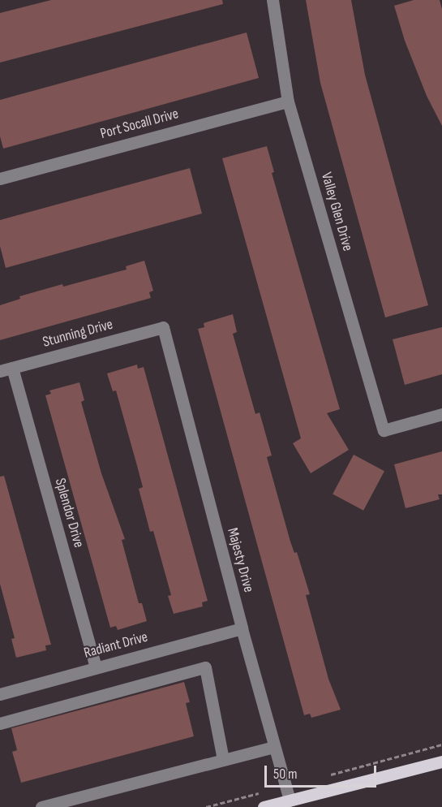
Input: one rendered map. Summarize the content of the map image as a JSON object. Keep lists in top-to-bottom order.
{
  "streets": {
    "street": [
      "Port Socall Drive",
      "Valley Glen Drive",
      "Stunning Drive",
      "Splendor Drive",
      "Majesty Drive",
      "Radiant Drive"
    ]
  },
  "crossings": [
    ["Port Socall Drive", "Valley Glen Drive"],
    ["Stunning Drive", "Splendor Drive"],
    ["Stunning Drive", "Majesty Drive"],
    ["Splendor Drive", "Radiant Drive"],
    ["Majesty Drive", "Radiant Drive"]
  ],
  "scale_bar": "50 m"
}
